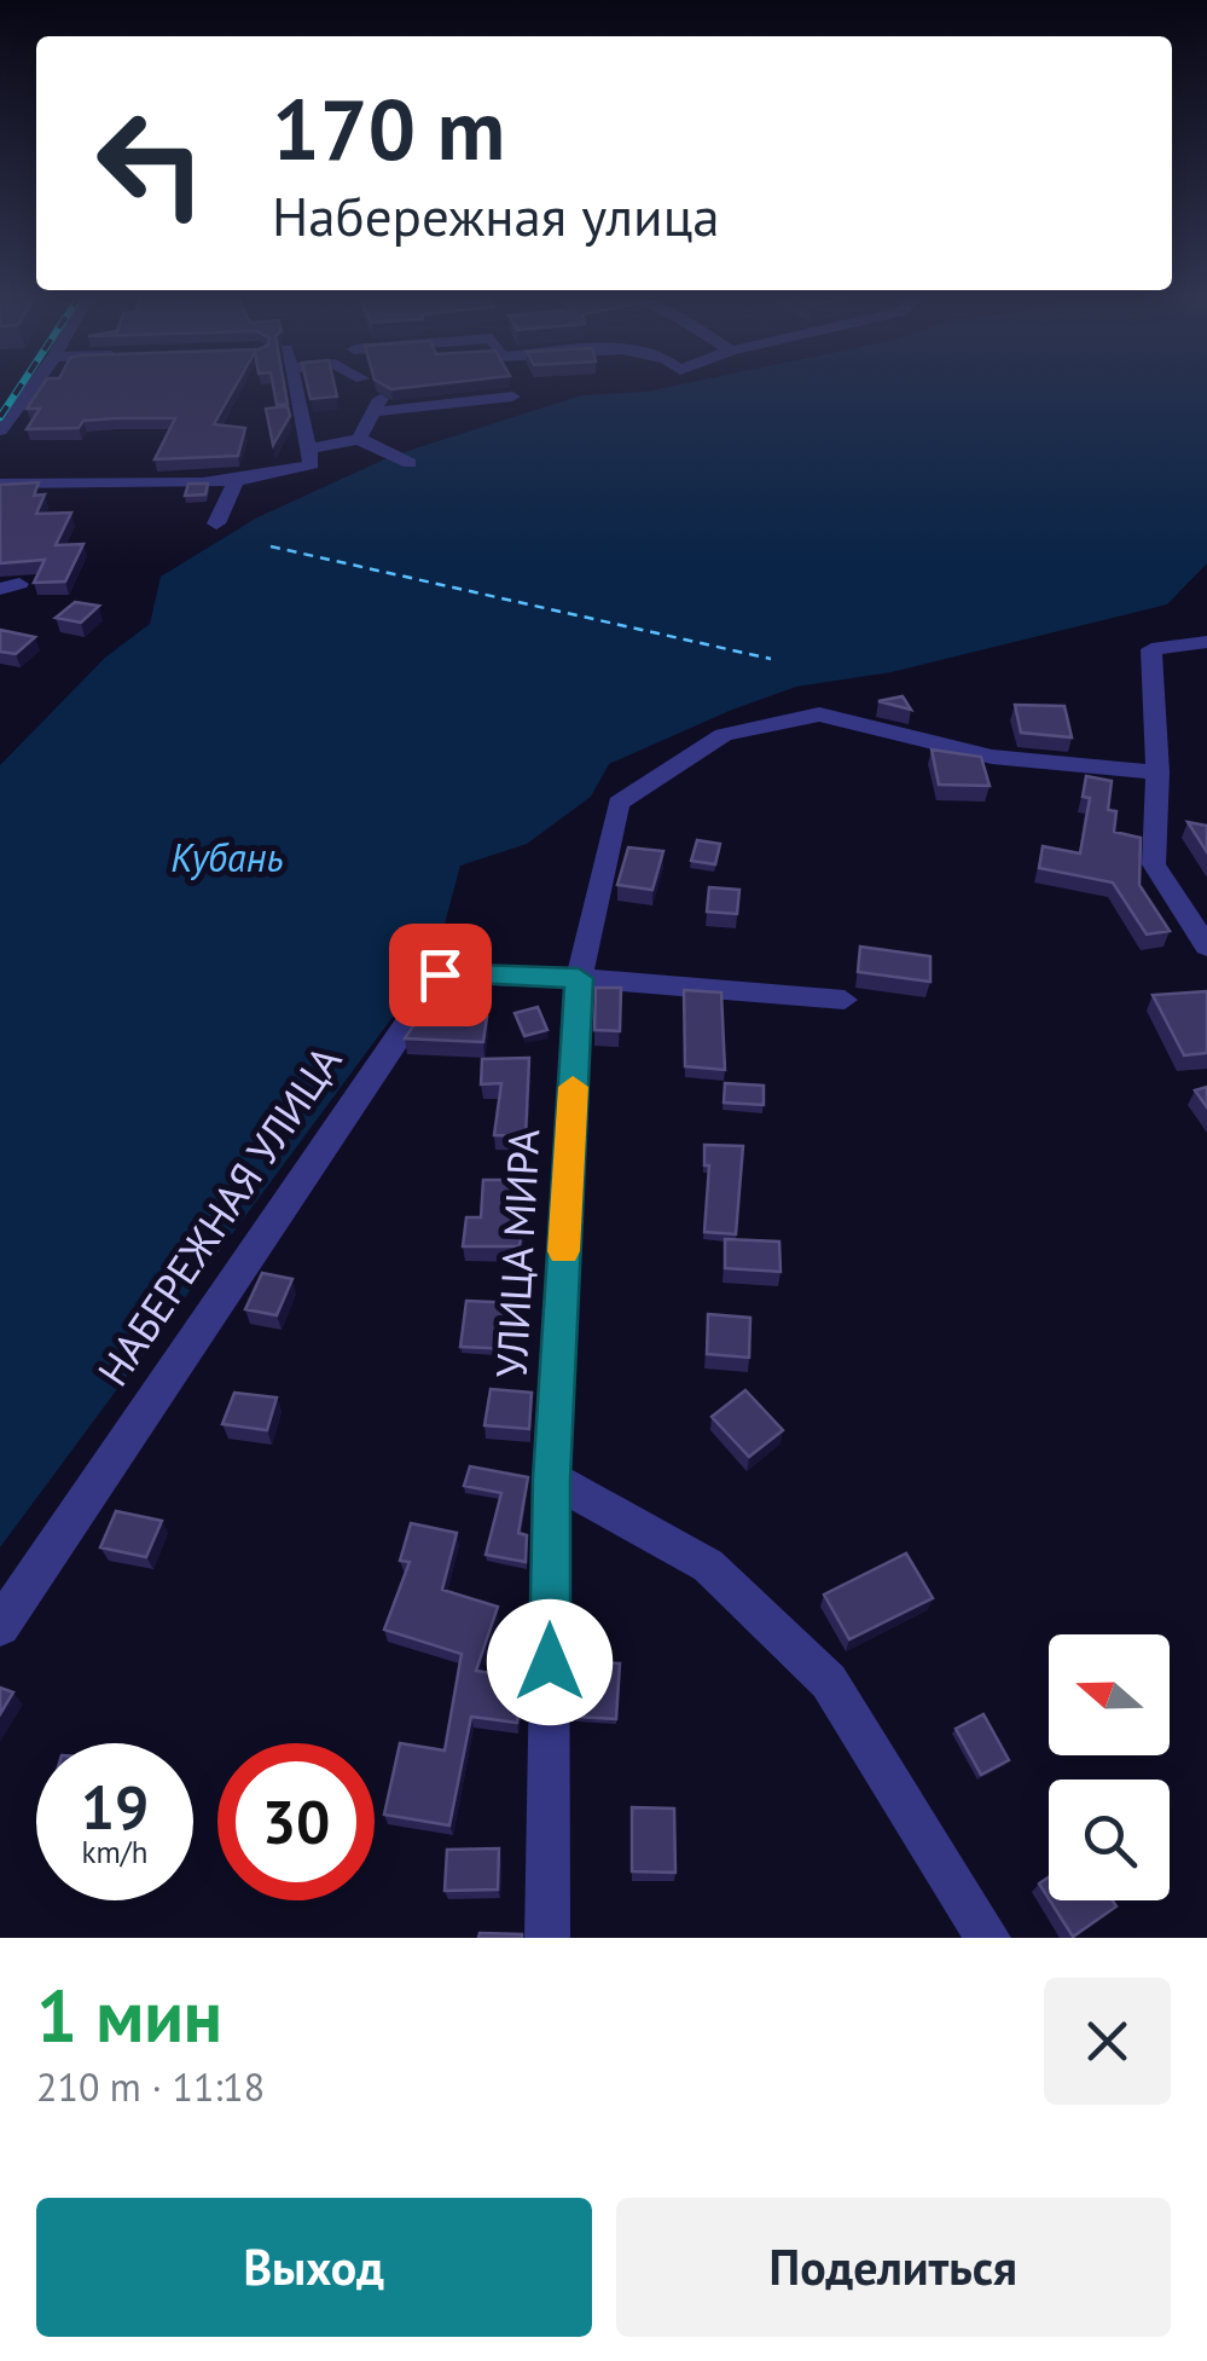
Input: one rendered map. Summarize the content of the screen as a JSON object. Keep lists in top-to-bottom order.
{
  "streets": {
    "street": ["НАБЕРЕЖНАЯ УЛИЦА", "УЛИЦА МИРА"]
  },
  "crossings": [
    ["НАБЕРЕЖНАЯ УЛИЦА", "УЛИЦА МИРА"]
  ],
  "water": ["Кубань"],
  "north": "left",
  "page": {
    "turn": ["170 m", "Набережная улица"],
    "speed": "19 km/h",
    "limit": "30",
    "heading": ["1 мин", "210 m · 11:18"],
    "buttons": ["Выход", "Поделиться"]
  }
}
